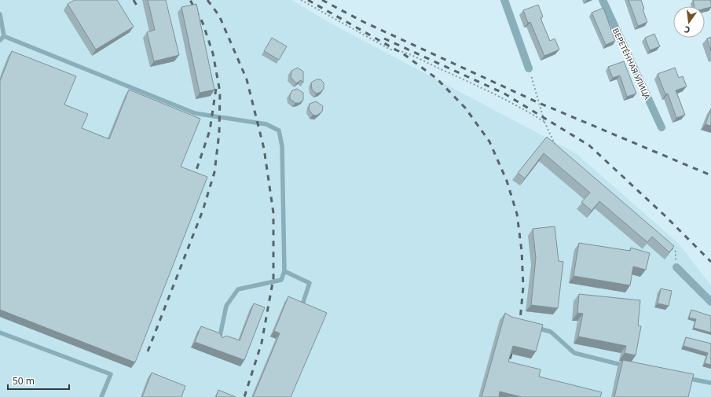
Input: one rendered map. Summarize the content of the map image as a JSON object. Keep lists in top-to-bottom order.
{
  "streets": {
    "street": ["ВЕРЕТЁННАЯ УЛИЦА"]
  },
  "scale_bar": "50 m",
  "north": "bottom"
}
